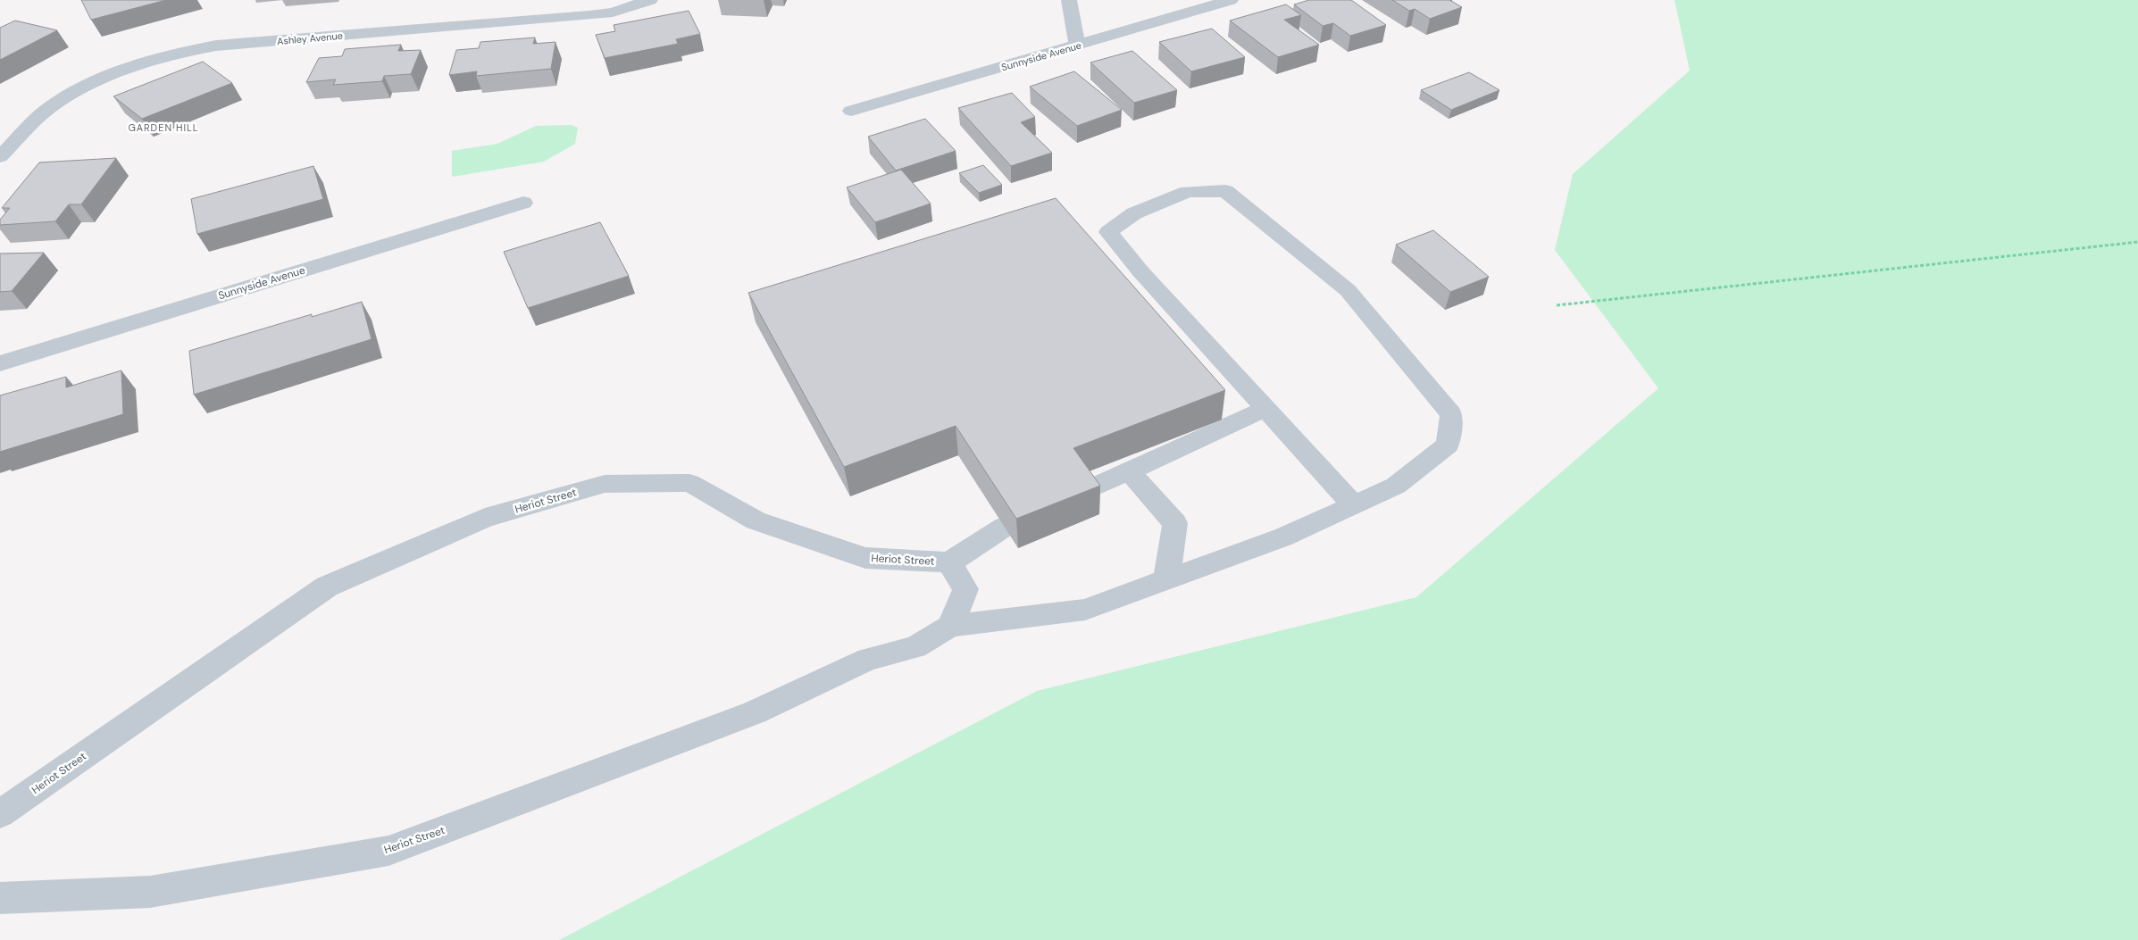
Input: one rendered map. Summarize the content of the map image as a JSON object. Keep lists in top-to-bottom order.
{
  "streets": {
    "street": ["Ashley Avenue", "Sunnyside Avenue", "Heriot Street"]
  },
  "districts": ["GARDEN HILL"]
}
